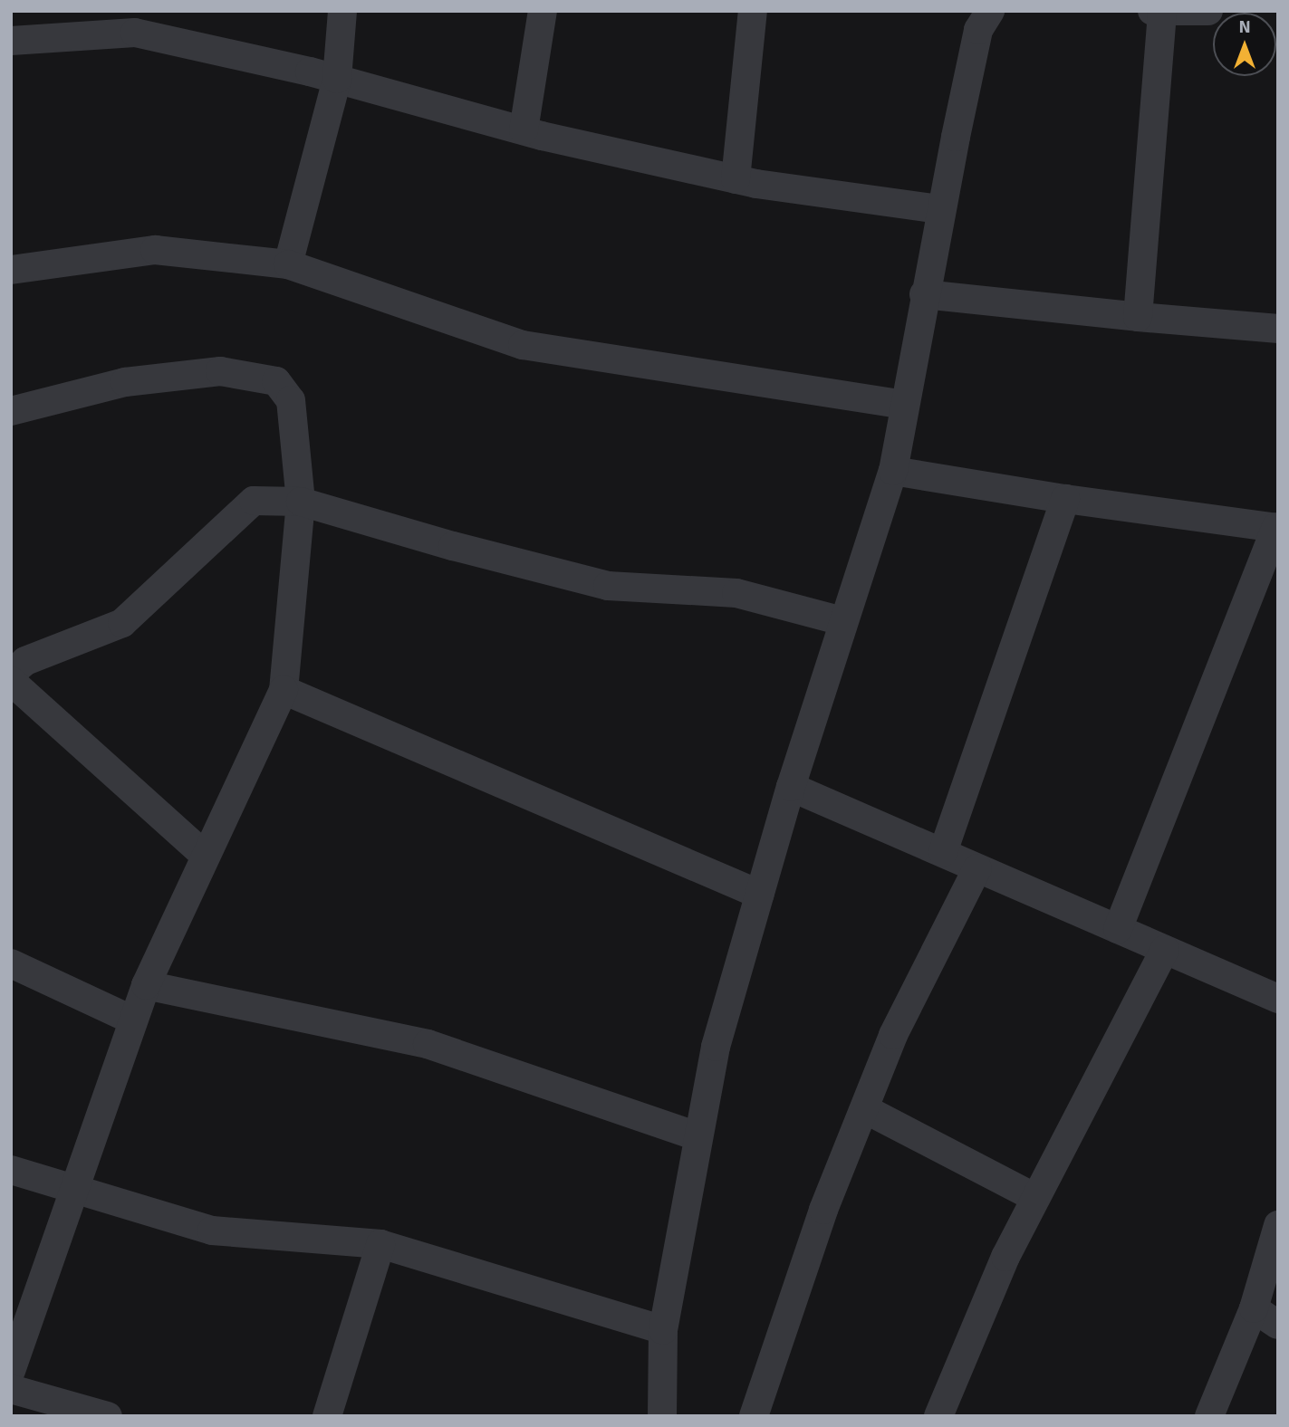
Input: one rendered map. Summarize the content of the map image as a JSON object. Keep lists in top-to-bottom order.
{
  "north": "top"
}
